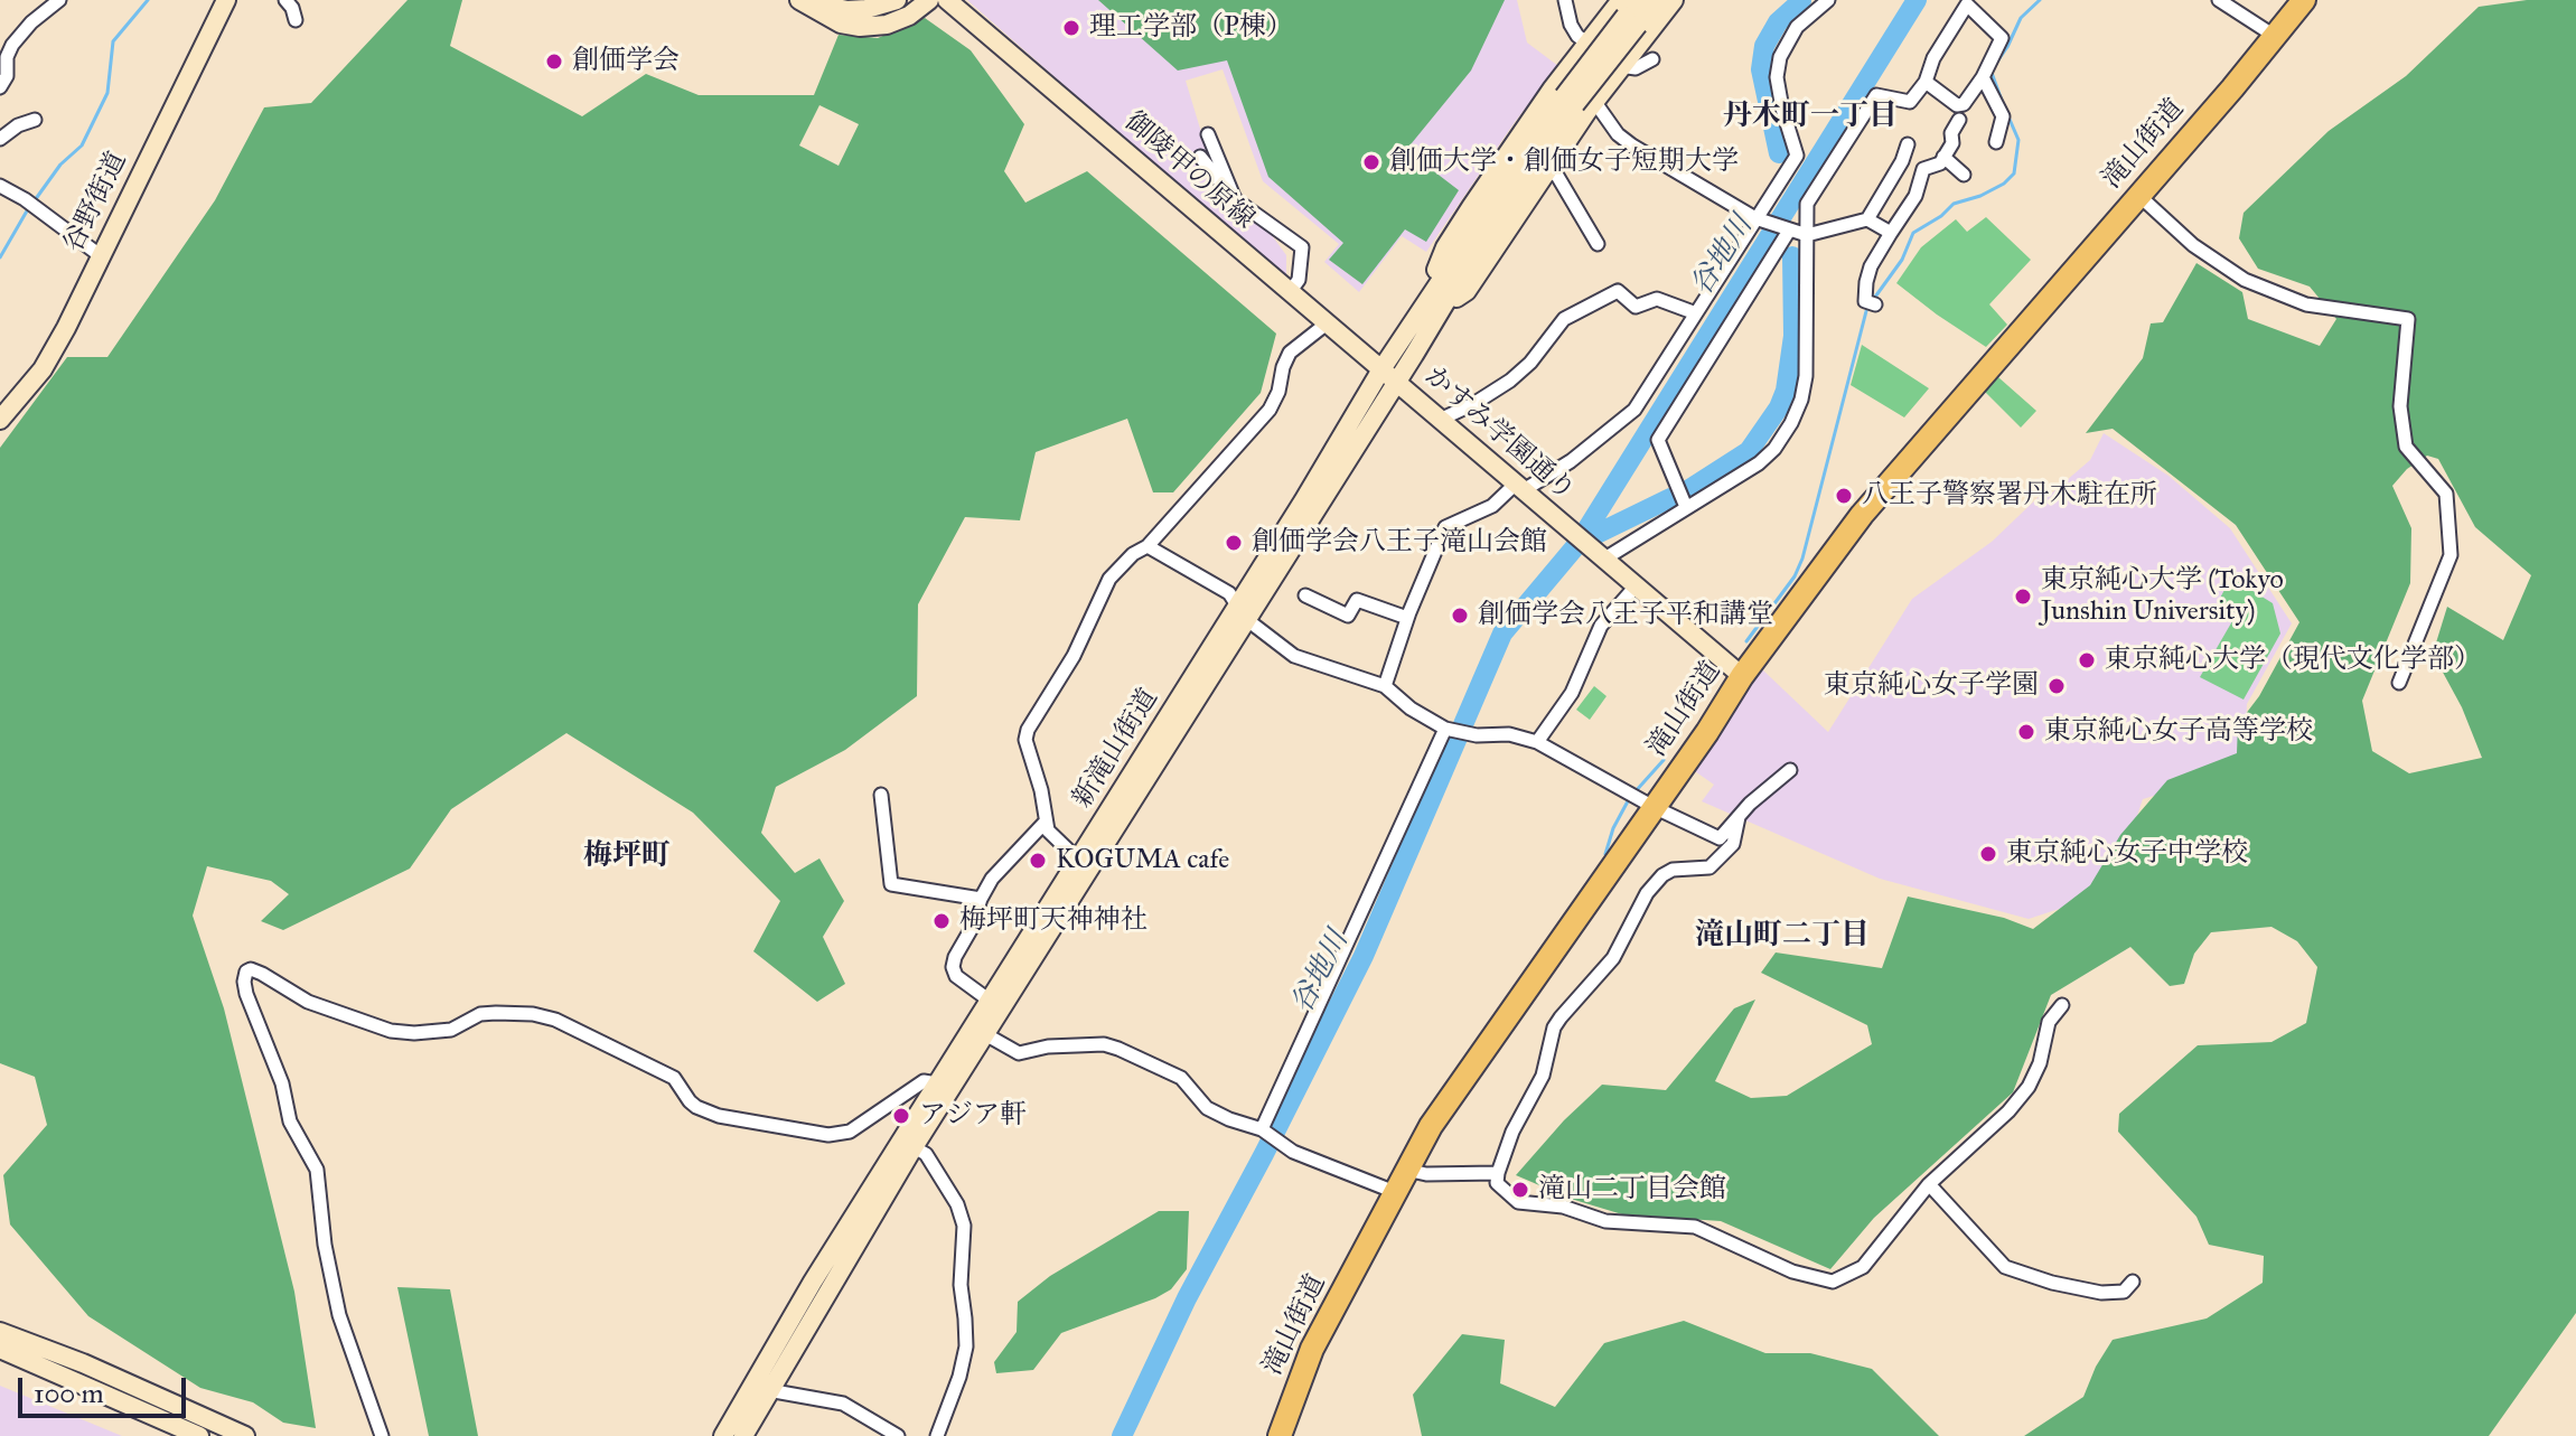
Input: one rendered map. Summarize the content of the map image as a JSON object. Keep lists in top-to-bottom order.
{
  "streets": {
    "highway": ["滝山街道"],
    "main road": [
      "御陵甲の原線",
      "谷野街道",
      "かすみ学園通り",
      "新滝山街道"
    ]
  },
  "crossings": [
    ["御陵甲の原線", "かすみ学園通り"],
    ["御陵甲の原線", "新滝山街道"],
    ["かすみ学園通り", "新滝山街道"]
  ],
  "districts": ["丹木町一丁目", "梅坪町", "滝山町二丁目"],
  "water": ["谷地川"],
  "places": [
    "理工学部（P棟）",
    "創価学会",
    "創価大学・創価女子短期大学",
    "八王子警察署丹木駐在所",
    "創価学会八王子滝山会館",
    "東京純心大学 (Tokyo Junshin University)",
    "創価学会八王子平和講堂",
    "東京純心大学（現代文化学部）",
    "東京純心女子学園",
    "東京純心女子高等学校",
    "東京純心女子中学校",
    "KOGUMA cafe",
    "梅坪町天神神社",
    "アジア軒",
    "滝山二丁目会館"
  ],
  "scale_bar": "100 m"
}
